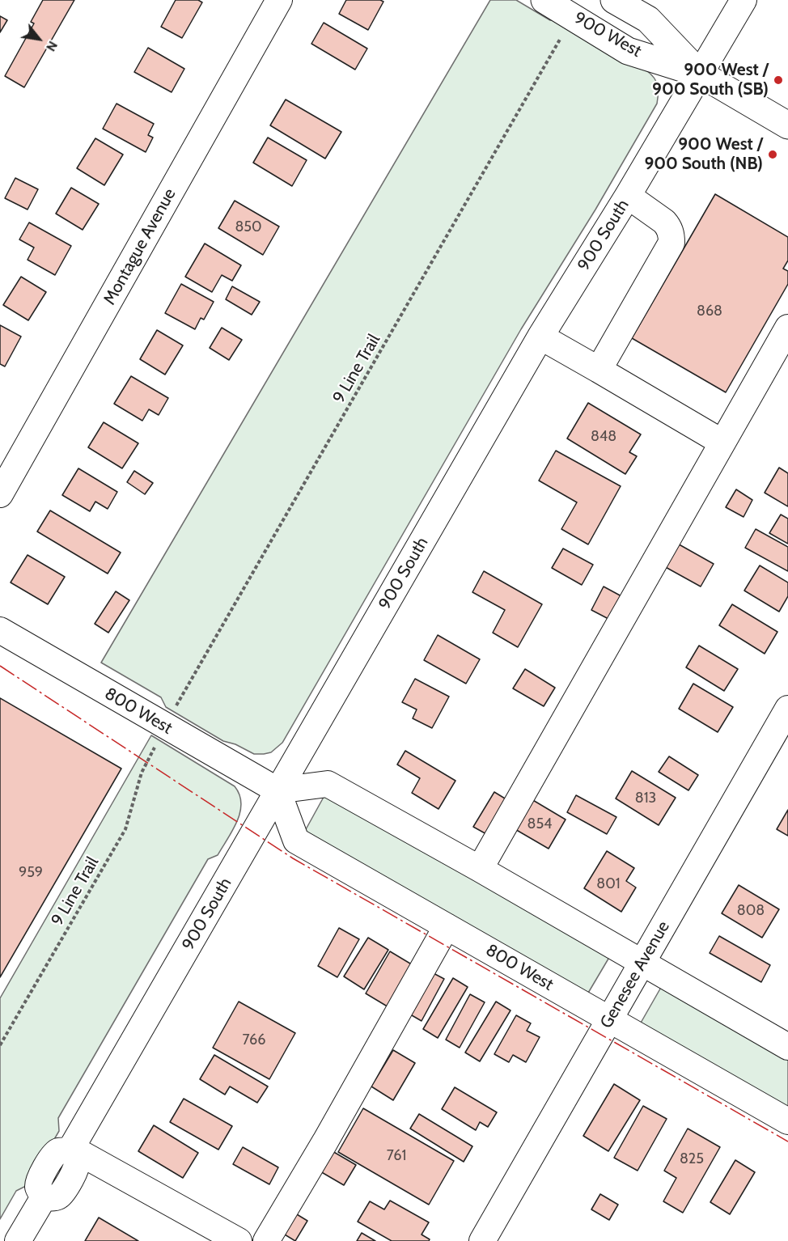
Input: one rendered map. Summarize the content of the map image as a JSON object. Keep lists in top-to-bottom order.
{
  "streets": {
    "main road": ["900 West"],
    "street": [
      "900 South",
      "Montague Avenue",
      "800 West",
      "Genesee Avenue"
    ],
    "path": ["9 Line Trail"]
  },
  "crossings": [
    ["900 West", "900 South"],
    ["900 South", "800 West"],
    ["800 West", "Genesee Avenue"]
  ],
  "places": ["900 West / 900 South (SB)", "900 West / 900 South (NB)"],
  "house_numbers": [
    "850",
    "868",
    "848",
    "813",
    "854",
    "959",
    "801",
    "808",
    "766",
    "761",
    "825"
  ],
  "north": "bottom right"
}
